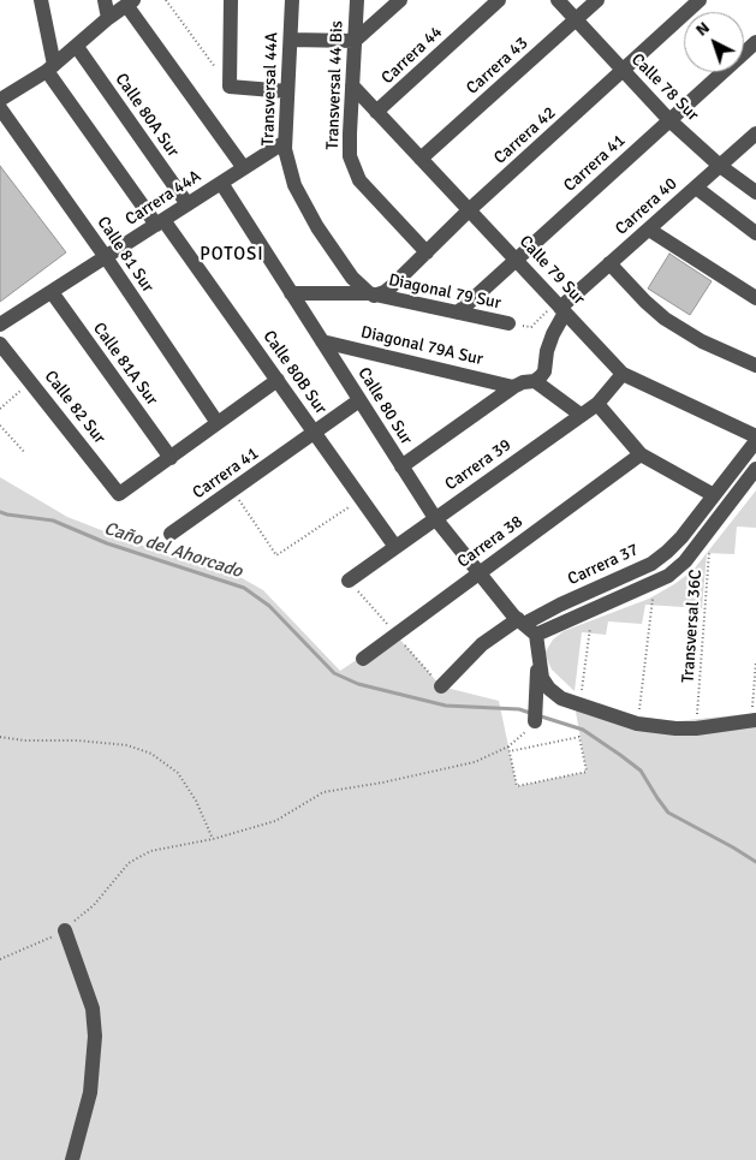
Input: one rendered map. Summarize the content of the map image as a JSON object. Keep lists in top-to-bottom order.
{
  "streets": {
    "street": [
      "Carrera 44",
      "Carrera 43",
      "Transversal 44 Bis",
      "Calle 78 Sur",
      "Transversal 44A",
      "Calle 80A Sur",
      "Carrera 42",
      "Carrera 41",
      "Carrera 44A",
      "Carrera 40",
      "Calle 81 Sur",
      "Calle 79 Sur",
      "Diagonal 79 Sur",
      "Diagonal 79A Sur",
      "Calle 81A Sur",
      "Calle 80B Sur",
      "Calle 80 Sur",
      "Calle 82 Sur",
      "Carrera 39",
      "Carrera 38",
      "Carrera 37"
    ],
    "path": ["Transversal 36C"]
  },
  "crossings": [
    ["Carrera 44", "Calle 79 Sur"],
    ["Carrera 43", "Calle 78 Sur"],
    ["Carrera 43", "Calle 79 Sur"],
    ["Transversal 44 Bis", "Carrera 42"],
    ["Transversal 44 Bis", "Calle 79 Sur"],
    ["Calle 78 Sur", "Carrera 42"],
    ["Calle 78 Sur", "Carrera 41"],
    ["Calle 78 Sur", "Carrera 40"],
    ["Transversal 44A", "Carrera 42"],
    ["Transversal 44A", "Carrera 44A"],
    ["Transversal 44A", "Diagonal 79 Sur"],
    ["Calle 80A Sur", "Carrera 44A"],
    ["Carrera 42", "Calle 79 Sur"],
    ["Carrera 42", "Diagonal 79 Sur"],
    ["Carrera 41", "Calle 79 Sur"],
    ["Carrera 41", "Diagonal 79 Sur"],
    ["Carrera 41", "Calle 80B Sur"],
    ["Carrera 41", "Calle 80 Sur"],
    ["Carrera 44A", "Calle 81 Sur"],
    ["Carrera 44A", "Calle 81A Sur"],
    ["Carrera 44A", "Calle 80B Sur"],
    ["Carrera 44A", "Calle 80 Sur"],
    ["Carrera 40", "Calle 79 Sur"],
    ["Calle 79 Sur", "Carrera 39"],
    ["Calle 79 Sur", "Carrera 37"],
    ["Diagonal 79 Sur", "Calle 80 Sur"],
    ["Diagonal 79A Sur", "Calle 80 Sur"],
    ["Calle 81A Sur", "Calle 82 Sur"],
    ["Calle 80B Sur", "Carrera 39"],
    ["Calle 80 Sur", "Carrera 39"],
    ["Calle 80 Sur", "Carrera 38"],
    ["Calle 80 Sur", "Carrera 37"]
  ],
  "districts": ["POTOSI"],
  "water": ["Caño del Ahorcado"],
  "north": "top left"
}
